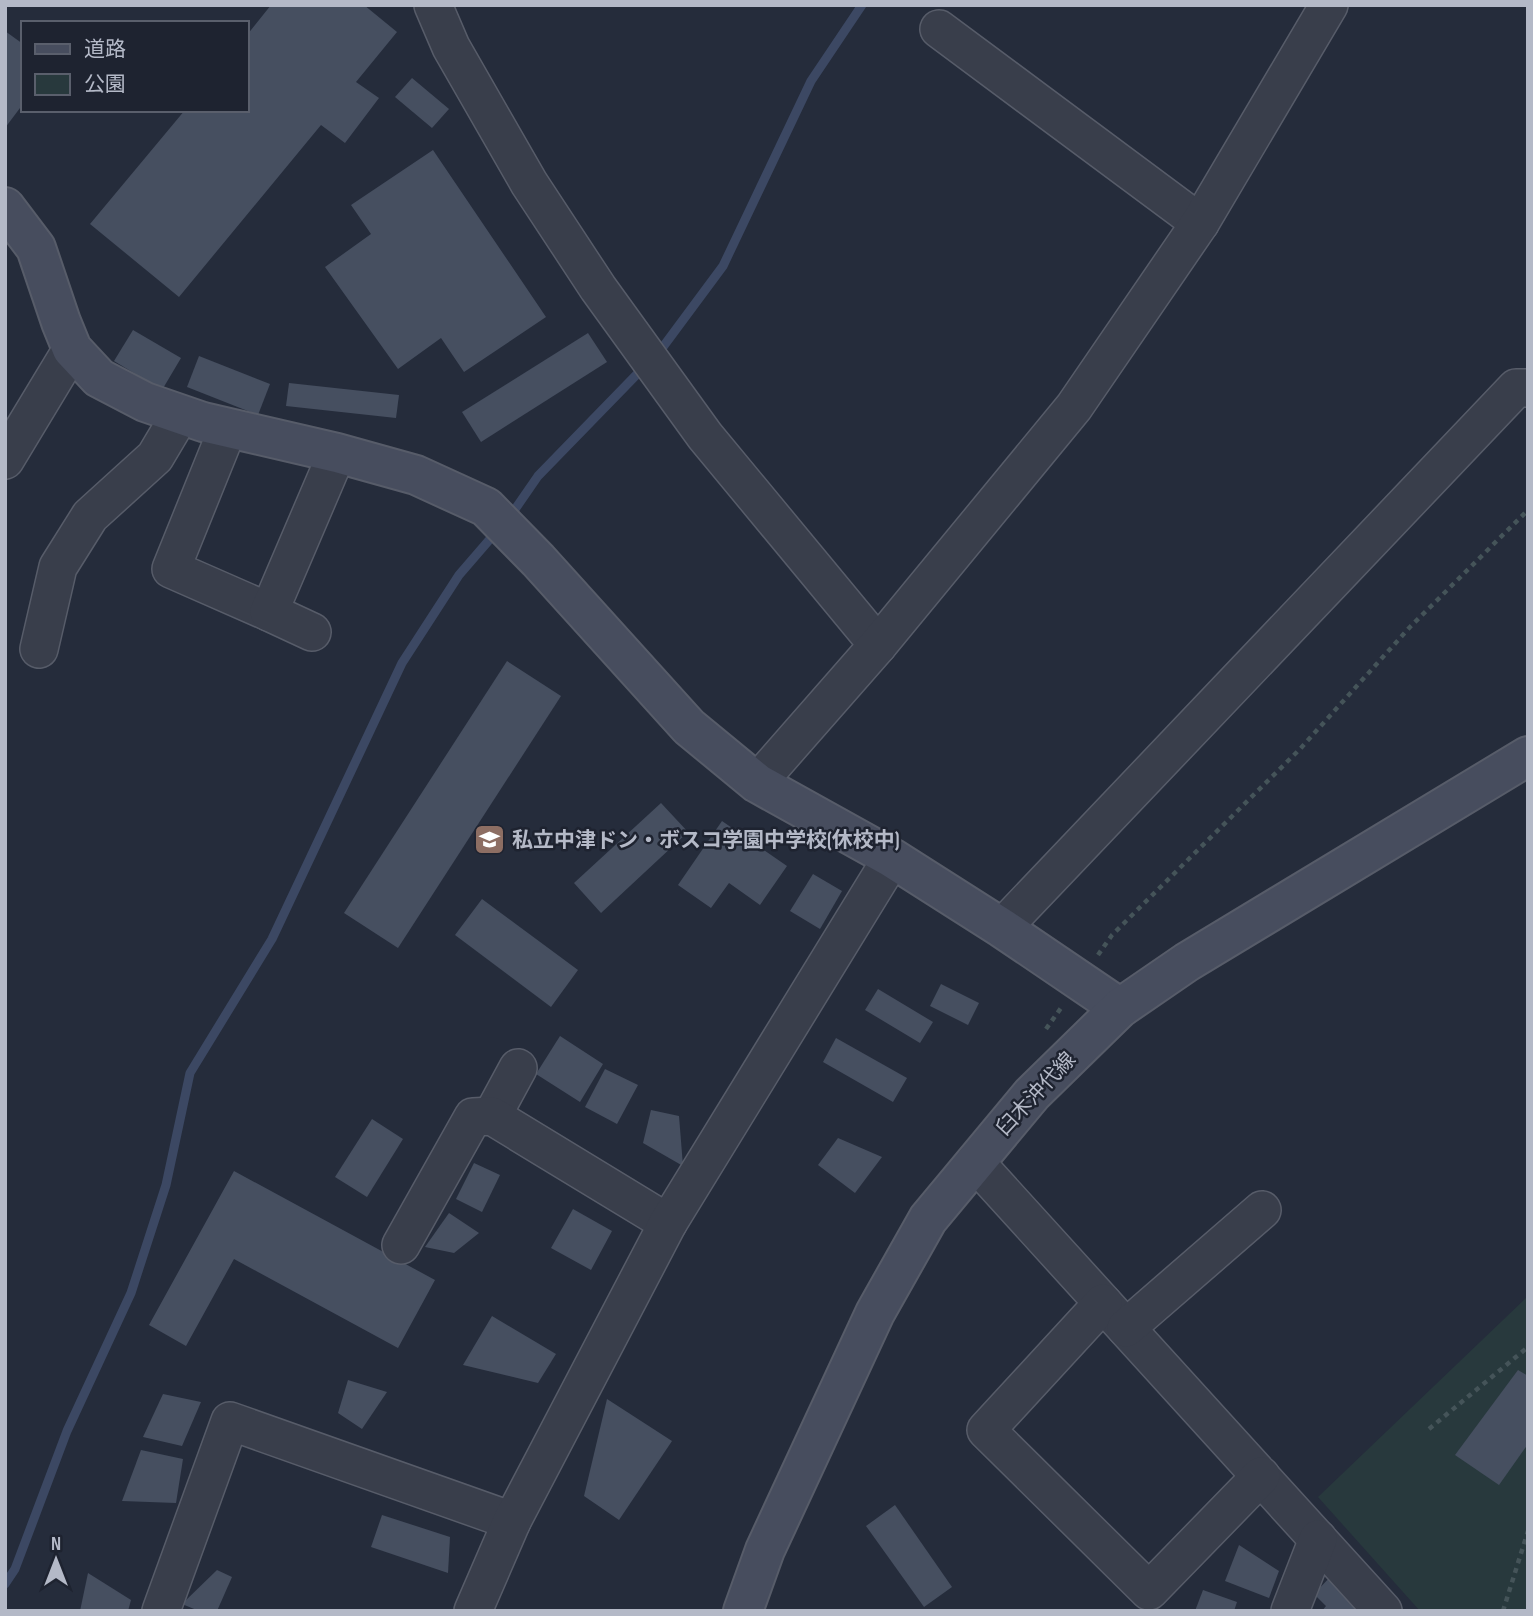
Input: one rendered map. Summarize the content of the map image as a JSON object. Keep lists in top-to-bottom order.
{
  "streets": {
    "street": ["臼木沖代線"]
  },
  "places": {
    "school or university": ["私立中津ドン・ボスコ学園中学校(休校中)"]
  },
  "legend": ["道路", "公園"],
  "north": "top"
}
